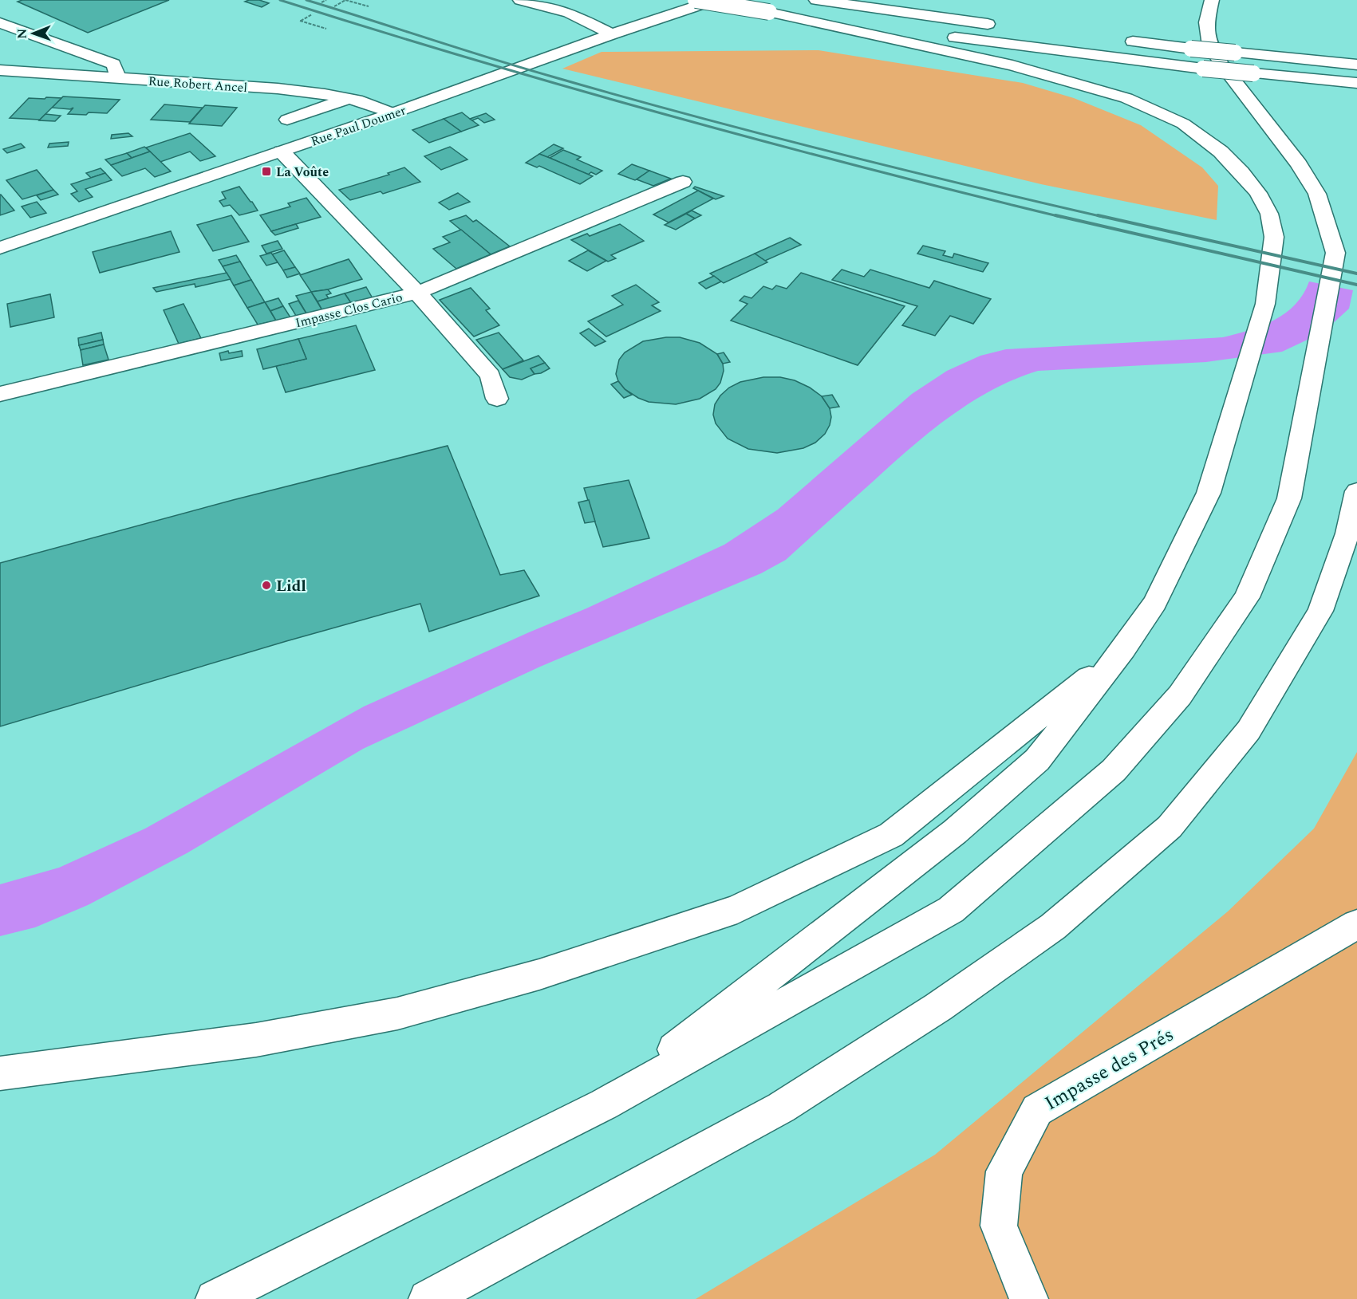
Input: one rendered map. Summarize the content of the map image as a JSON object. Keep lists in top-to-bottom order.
{
  "streets": {
    "main road": [
      "Rue Robert Ancel",
      "Rue Paul Doumer",
      "Impasse Clos Cario",
      "Impasse des Prés"
    ]
  },
  "crossings": [
    ["Rue Robert Ancel", "Rue Paul Doumer"]
  ],
  "places": {
    "transit": ["La Voûte"],
    "other": ["Lidl"]
  },
  "north": "left"
}
